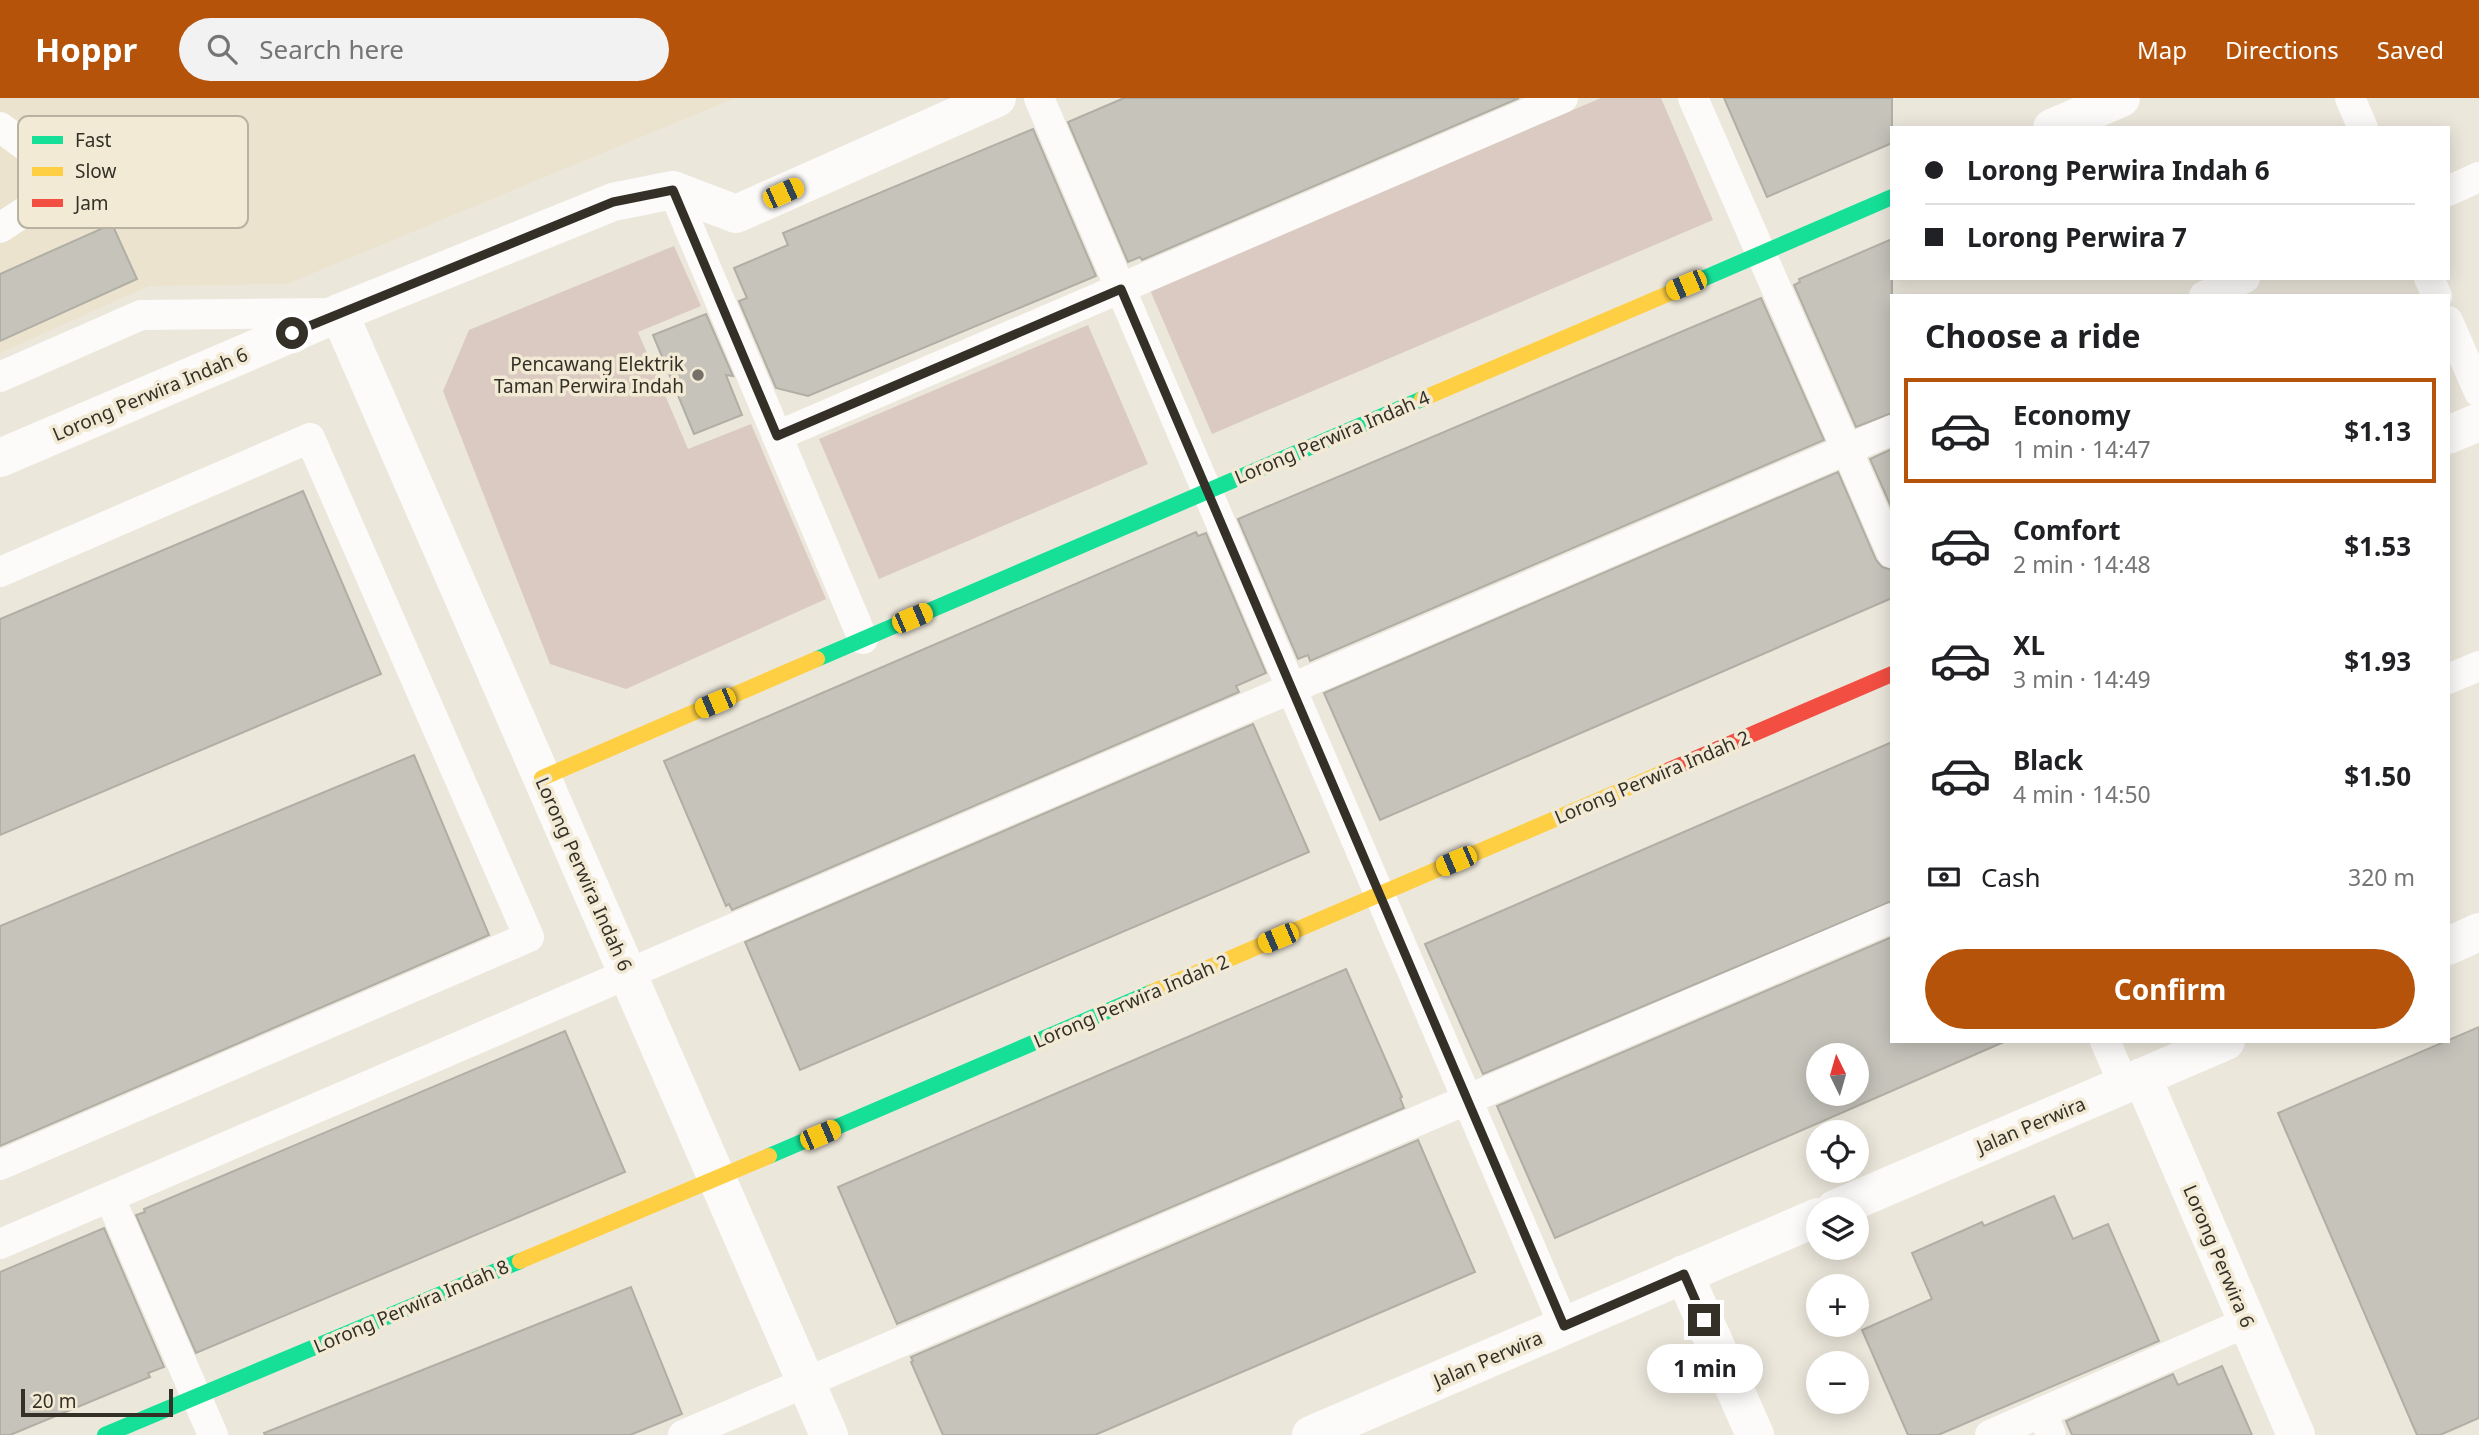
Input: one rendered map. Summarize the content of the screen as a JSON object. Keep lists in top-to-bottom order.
{
  "streets": {
    "street": [
      "Lorong Perwira Indah 6",
      "Lorong Perwira Indah 4",
      "Lorong Perwira Indah 2",
      "Jalan Perwira",
      "Lorong Perwira 6",
      "Lorong Perwira Indah 8"
    ]
  },
  "crossings": [
    ["Lorong Perwira Indah 6", "Lorong Perwira Indah 4"],
    ["Lorong Perwira Indah 6", "Lorong Perwira Indah 2"],
    ["Lorong Perwira Indah 6", "Lorong Perwira Indah 8"],
    ["Lorong Perwira Indah 2", "Lorong Perwira Indah 8"],
    ["Jalan Perwira", "Lorong Perwira 6"]
  ],
  "places": ["Pencawang Elektrik Taman Perwira Indah"],
  "legend": ["Fast", "Slow", "Jam"],
  "scale_bar": "20 m",
  "north": "top",
  "page": {
    "header": "Hoppr",
    "search": "Search here",
    "nav": ["Map", "Directions", "Saved"],
    "banner": ["Lorong Perwira Indah 6", "Lorong Perwira 7"],
    "heading": "Choose a ride",
    "list": [
      {
        "name": "Economy",
        "note": "1 min · 14:47",
        "value": "$1.13"
      },
      {
        "name": "Comfort",
        "note": "2 min · 14:48",
        "value": "$1.53"
      },
      {
        "name": "XL",
        "note": "3 min · 14:49",
        "value": "$1.93"
      },
      {
        "name": "Black",
        "note": "4 min · 14:50",
        "value": "$1.50"
      }
    ],
    "pay": ["Cash", "320 m"],
    "buttons": "Confirm",
    "map_buttons": ["+", "−"],
    "bubble": "1 min",
    "scale": "20 m"
  }
}
